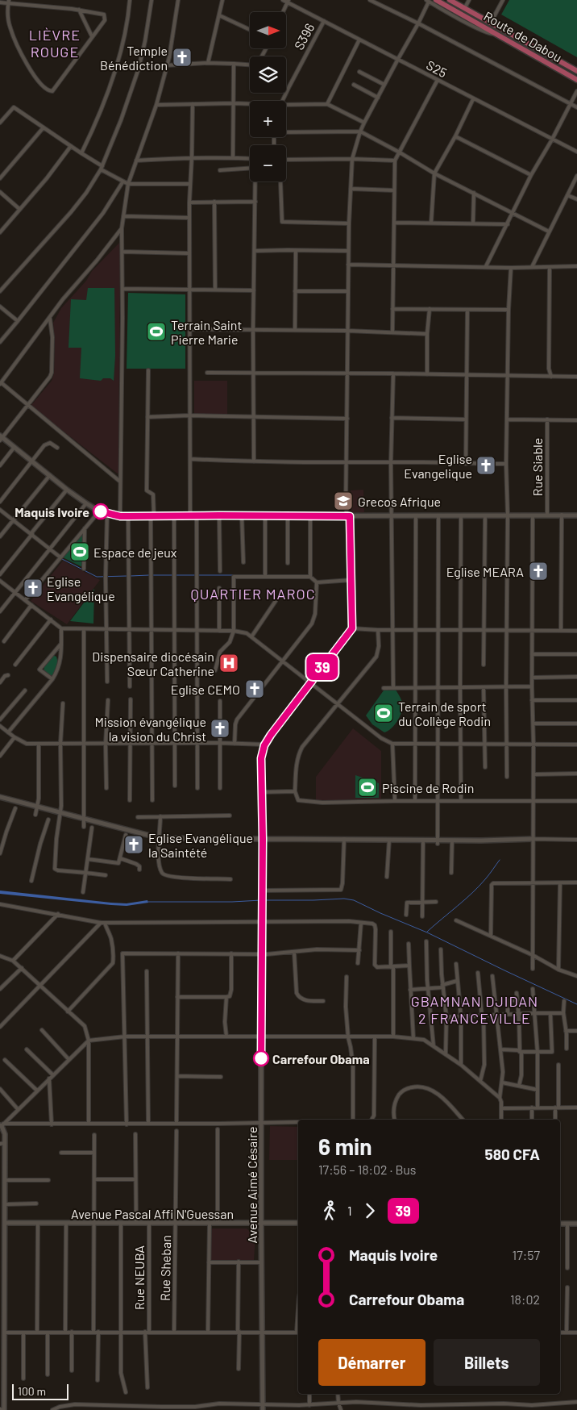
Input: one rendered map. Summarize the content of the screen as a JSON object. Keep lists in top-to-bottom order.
{
  "streets": {
    "main road": ["Route de Dabou"],
    "street": [
      "S396",
      "S25",
      "Rue Siable",
      "Avenue Aimé Césaire",
      "Avenue Pascal Affi N'Guessan",
      "Rue Sheban",
      "Rue NEUBA"
    ]
  },
  "crossings": [
    ["S396", "S25"],
    ["Avenue Aimé Césaire", "Avenue Pascal Affi N'Guessan"],
    ["Avenue Pascal Affi N'Guessan", "Rue Sheban"],
    ["Avenue Pascal Affi N'Guessan", "Rue NEUBA"]
  ],
  "districts": ["LIÈVRE ROUGE", "QUARTIER MAROC", "GBAMNAN DJIDAN 2 FRANCEVILLE"],
  "places": {
    "church": [
      "Temple Bénédiction",
      "Eglise Evangelique",
      "Eglise MEARA",
      "Eglise Evangélique",
      "Eglise CEMO",
      "Mission évangélique la vision du Christ",
      "Eglise Evangélique la Saintété"
    ],
    "sports": [
      "Terrain Saint Pierre Marie",
      "Espace de jeux",
      "Terrain de sport du Collège Rodin",
      "Piscine de Rodin"
    ],
    "school or university": ["Grecos Afrique"],
    "other": ["Maquis Ivoire", "Carrefour Obama"],
    "hospital": ["Dispensaire diocésain Sœur Catherine"]
  },
  "lines": ["bus line 39"],
  "scale_bar": "100 m",
  "north": "right",
  "page": {
    "on_map": "39",
    "map_buttons": ["+", "−"],
    "heading": ["6 min", "17:56 – 18:02 · Bus", "580 CFA"],
    "legs": ["1", "39"],
    "list": [
      {
        "name": "Maquis Ivoire",
        "value": "17:57"
      },
      {
        "name": "Carrefour Obama",
        "value": "18:02"
      }
    ],
    "buttons": ["Démarrer", "Billets"],
    "scale": "100 m"
  }
}
